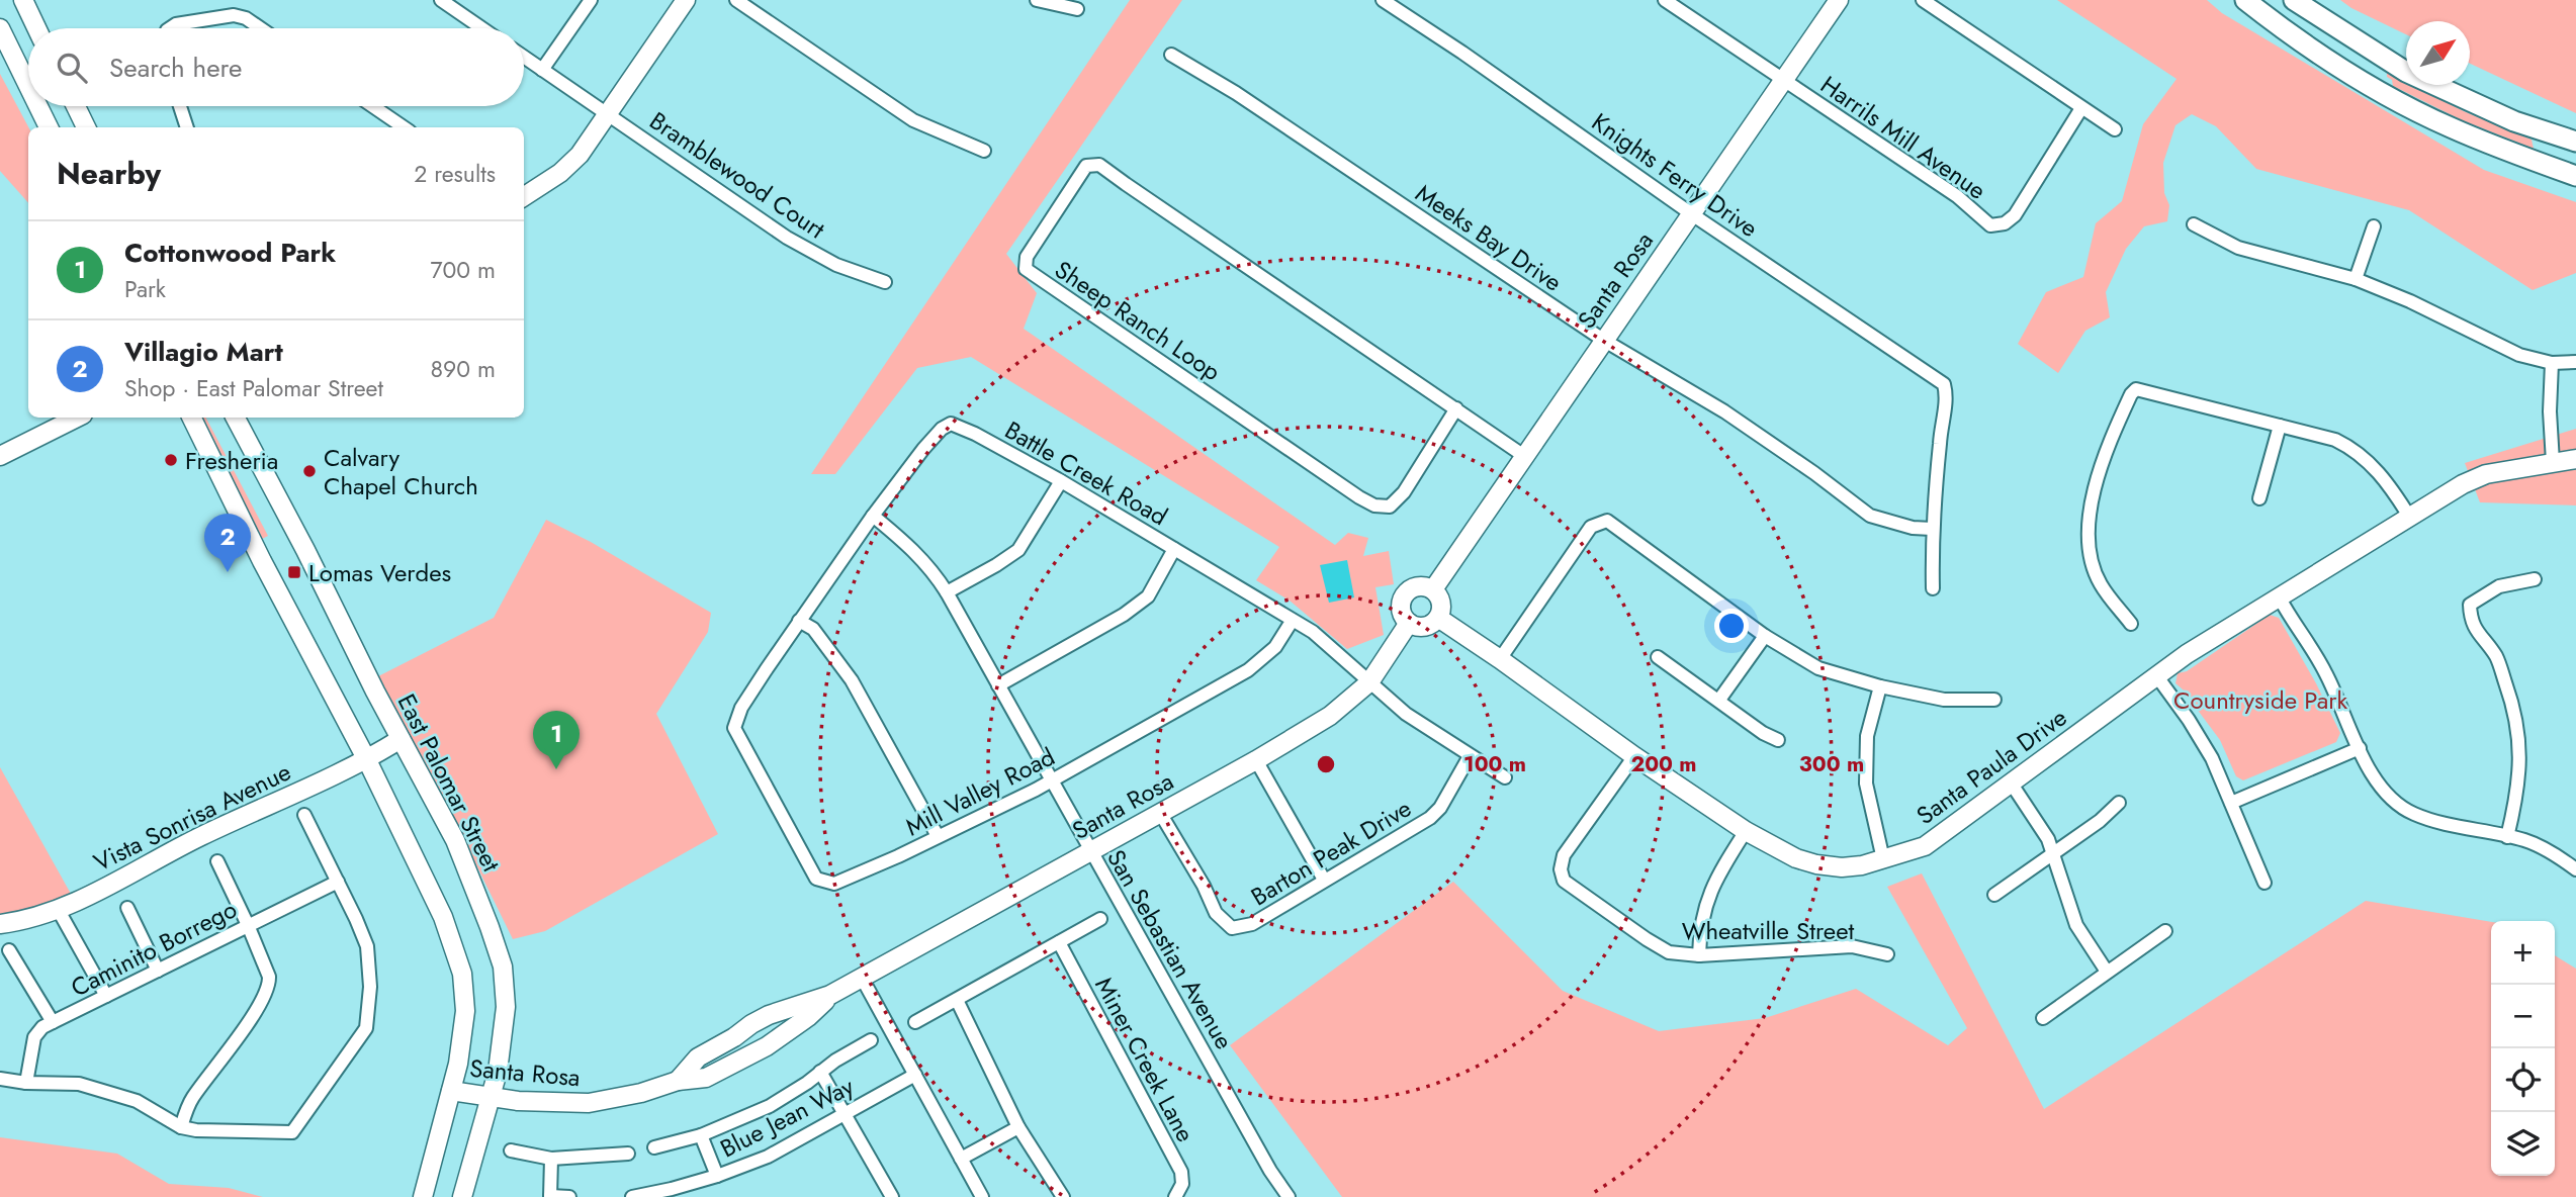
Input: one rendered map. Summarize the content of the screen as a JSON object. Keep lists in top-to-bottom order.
{
  "streets": {
    "street": [
      "Harrils Mill Avenue",
      "Bramblewood Court",
      "Knights Ferry Drive",
      "Meeks Bay Drive",
      "Santa Rosa",
      "Sheep Ranch Loop",
      "Battle Creek Road",
      "Santa Paula Drive",
      "East Palomar Street",
      "Mill Valley Road",
      "Vista Sonrisa Avenue",
      "Barton Peak Drive",
      "Wheatville Street",
      "Caminito Borrego",
      "San Sebastian Avenue",
      "Miner Creek Lane",
      "Blue Jean Way"
    ]
  },
  "crossings": [
    ["Harrils Mill Avenue", "Santa Rosa"],
    ["Knights Ferry Drive", "Meeks Bay Drive"],
    ["Knights Ferry Drive", "Santa Rosa"],
    ["Meeks Bay Drive", "Santa Rosa"],
    ["Santa Rosa", "Sheep Ranch Loop"],
    ["Santa Rosa", "Battle Creek Road"],
    ["Santa Rosa", "Santa Paula Drive"],
    ["Santa Rosa", "East Palomar Street"],
    ["Santa Rosa", "Barton Peak Drive"],
    ["Santa Rosa", "San Sebastian Avenue"],
    ["Battle Creek Road", "Mill Valley Road"],
    ["Battle Creek Road", "Barton Peak Drive"],
    ["Battle Creek Road", "San Sebastian Avenue"],
    ["Santa Paula Drive", "Wheatville Street"],
    ["East Palomar Street", "Vista Sonrisa Avenue"],
    ["Mill Valley Road", "San Sebastian Avenue"]
  ],
  "parks": ["Countryside Park"],
  "places": {
    "other": ["Fresheria", "Calvary Chapel Church"],
    "transit": ["Lomas Verdes"]
  },
  "north": "top right",
  "page": {
    "search": "Search here",
    "heading": ["Nearby", "2 results"],
    "list": [
      {
        "mark": "1",
        "name": "Cottonwood Park",
        "note": "Park",
        "value": "700 m"
      },
      {
        "mark": "2",
        "name": "Villagio Mart",
        "note": "Shop · East Palomar Street",
        "value": "890 m"
      }
    ],
    "pins": ["2", "1"],
    "map_buttons": ["+", "−"]
  },
  "rings": ["100 m", "200 m", "300 m"]
}
